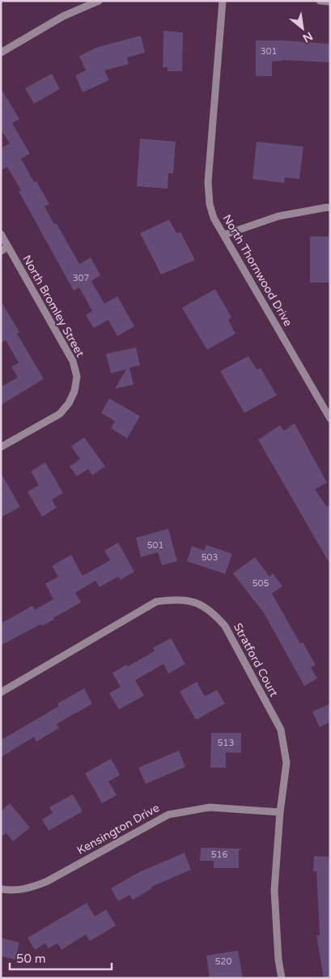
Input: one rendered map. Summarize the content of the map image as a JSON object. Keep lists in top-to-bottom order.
{
  "streets": {
    "street": [
      "North Thornwood Drive",
      "North Bromley Street",
      "Stratford Court",
      "Kensington Drive"
    ]
  },
  "crossings": [
    ["Stratford Court", "Kensington Drive"]
  ],
  "house_numbers": [
    "301",
    "307",
    "501",
    "503",
    "505",
    "513",
    "516",
    "520"
  ],
  "scale_bar": "50 m",
  "north": "bottom right"
}
